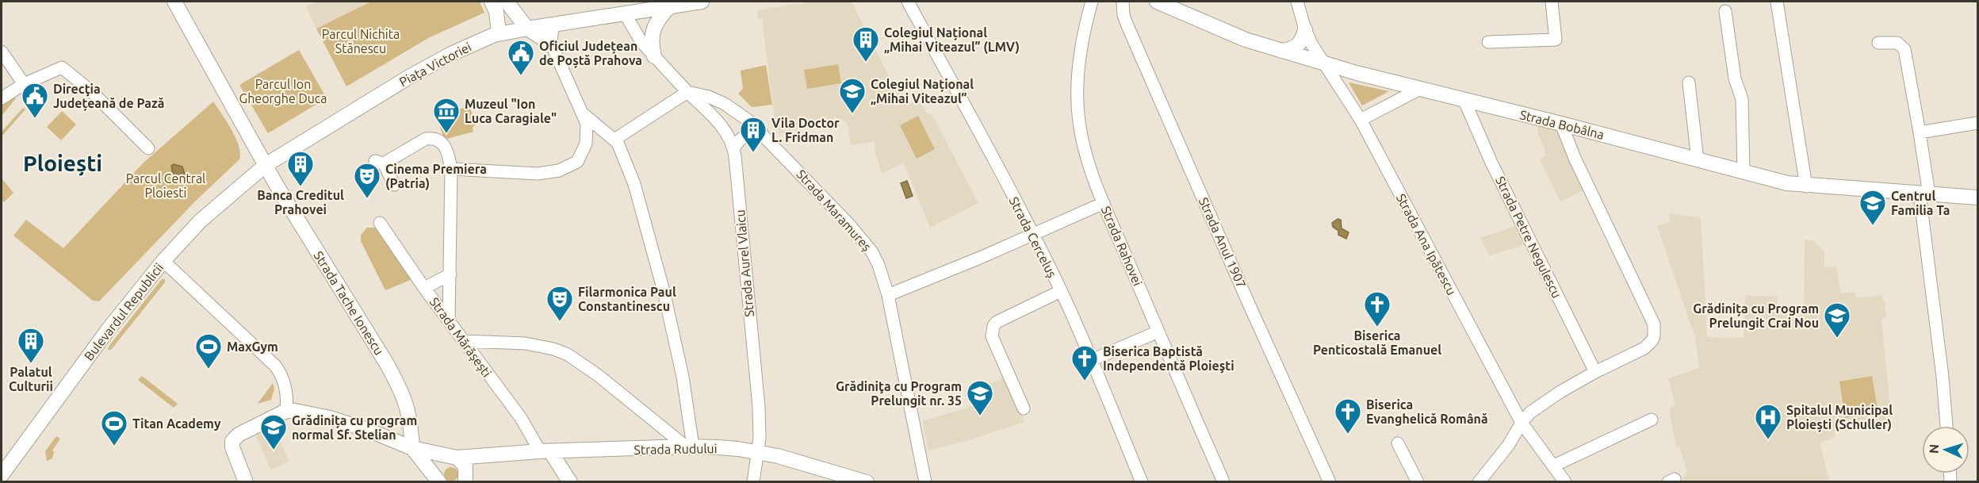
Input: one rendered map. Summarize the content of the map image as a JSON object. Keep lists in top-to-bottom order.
{
  "streets": {
    "main road": [
      "Piața Victoriei",
      "Strada Bobâlna",
      "Strada Tache Ionescu",
      "Bulevardul Republicii",
      "Strada Mărășești",
      "Strada Rudului"
    ],
    "street": [
      "Strada Maramureș",
      "Strada Cerceluș",
      "Strada Petre Negulescu",
      "Strada Anul 1907",
      "Strada Ana Ipătescu",
      "Strada Rahovei",
      "Strada Aurel Vlaicu"
    ]
  },
  "crossings": [
    ["Piața Victoriei", "Strada Tache Ionescu"],
    ["Piața Victoriei", "Bulevardul Republicii"],
    ["Strada Bobâlna", "Strada Petre Negulescu"],
    ["Strada Bobâlna", "Strada Ana Ipătescu"],
    ["Strada Maramureș", "Strada Aurel Vlaicu"],
    ["Strada Aurel Vlaicu", "Strada Rudului"],
    ["Strada Tache Ionescu", "Bulevardul Republicii"],
    ["Strada Tache Ionescu", "Strada Rudului"],
    ["Strada Mărășești", "Strada Rudului"]
  ],
  "districts": ["Ploiești"],
  "parks": ["Parcul Nichita Stănescu", "Parcul Ion Gheorghe Duca", "Parcul Central Ploiesti"],
  "places": {
    "building": [
      "Colegiul Național „Mihai Viteazul” (LMV)",
      "Vila Doctor L. Fridman",
      "Banca Creditul Prahovei",
      "Palatul Culturii"
    ],
    "public building": ["Oficiul Județean de Poștă Prahova", "Direcţia Județeană de Pază"],
    "school or university": [
      "Colegiul Național „Mihai Viteazul”",
      "Centrul Familia Ta",
      "Grădinița cu Program Prelungit Crai Nou",
      "Grădiniţa cu Program Prelungit nr. 35",
      "Grădinița cu program normal Sf. Stelian"
    ],
    "museum": ["Muzeul \"Ion Luca Caragiale\""],
    "theatre": ["Cinema Premiera (Patria)", "Filarmonica Paul Constantinescu"],
    "church": ["Biserica Penticostală Emanuel", "Biserica Baptistă Independentă Ploieşti", "Biserica Evanghelică Română"],
    "sports": ["MaxGym", "Titan Academy"],
    "hospital": ["Spitalul Municipal Ploiești (Schuller)"]
  },
  "north": "left"
}
